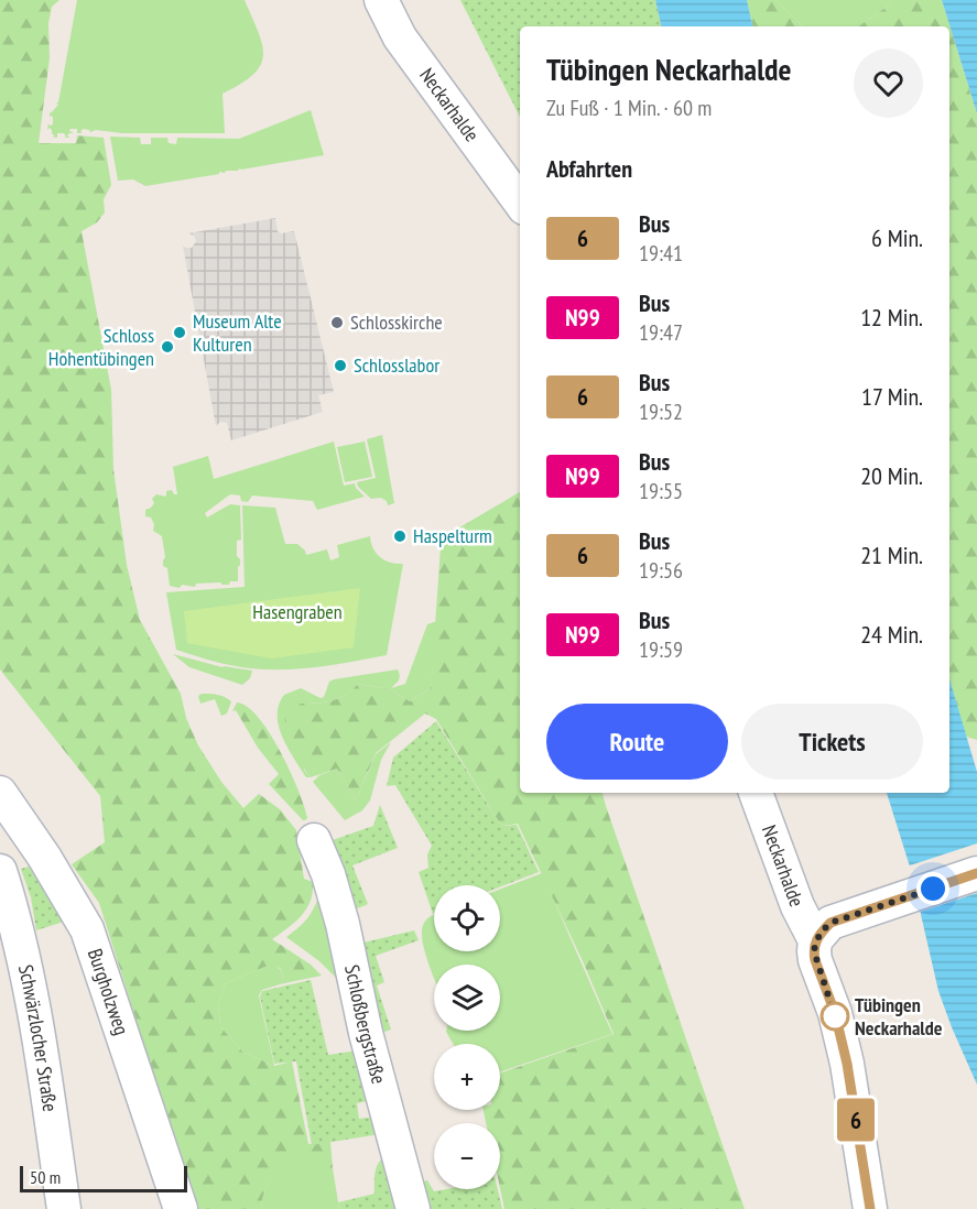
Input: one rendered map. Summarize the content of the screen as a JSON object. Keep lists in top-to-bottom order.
{
  "streets": {
    "street": [
      "Neckarhalde",
      "Burgholzweg",
      "Schloßbergstraße",
      "Schwärzlocher Straße"
    ]
  },
  "parks": ["Hasengraben"],
  "places": [
    "Schlosskirche",
    "Museum Alte Kulturen",
    "Schloss Hohentübingen",
    "Schlosslabor",
    "Haspelturm",
    "Tübingen Neckarhalde"
  ],
  "lines": ["bus line 6"],
  "scale_bar": "50 m",
  "page": {
    "on_map": "6",
    "heading": [
      ["Tübingen Neckarhalde", "Zu Fuß · 1 Min. · 60 m"],
      "Abfahrten"
    ],
    "list": [
      {
        "mark": "6",
        "name": "Bus",
        "note": "19:41",
        "value": "6 Min."
      },
      {
        "mark": "N99",
        "name": "Bus",
        "note": "19:47",
        "value": "12 Min."
      },
      {
        "mark": "6",
        "name": "Bus",
        "note": "19:52",
        "value": "17 Min."
      },
      {
        "mark": "N99",
        "name": "Bus",
        "note": "19:55",
        "value": "20 Min."
      },
      {
        "mark": "6",
        "name": "Bus",
        "note": "19:56",
        "value": "21 Min."
      },
      {
        "mark": "N99",
        "name": "Bus",
        "note": "19:59",
        "value": "24 Min."
      }
    ],
    "buttons": ["Route", "Tickets"],
    "map_buttons": ["+", "−"],
    "scale": "50 m"
  }
}
